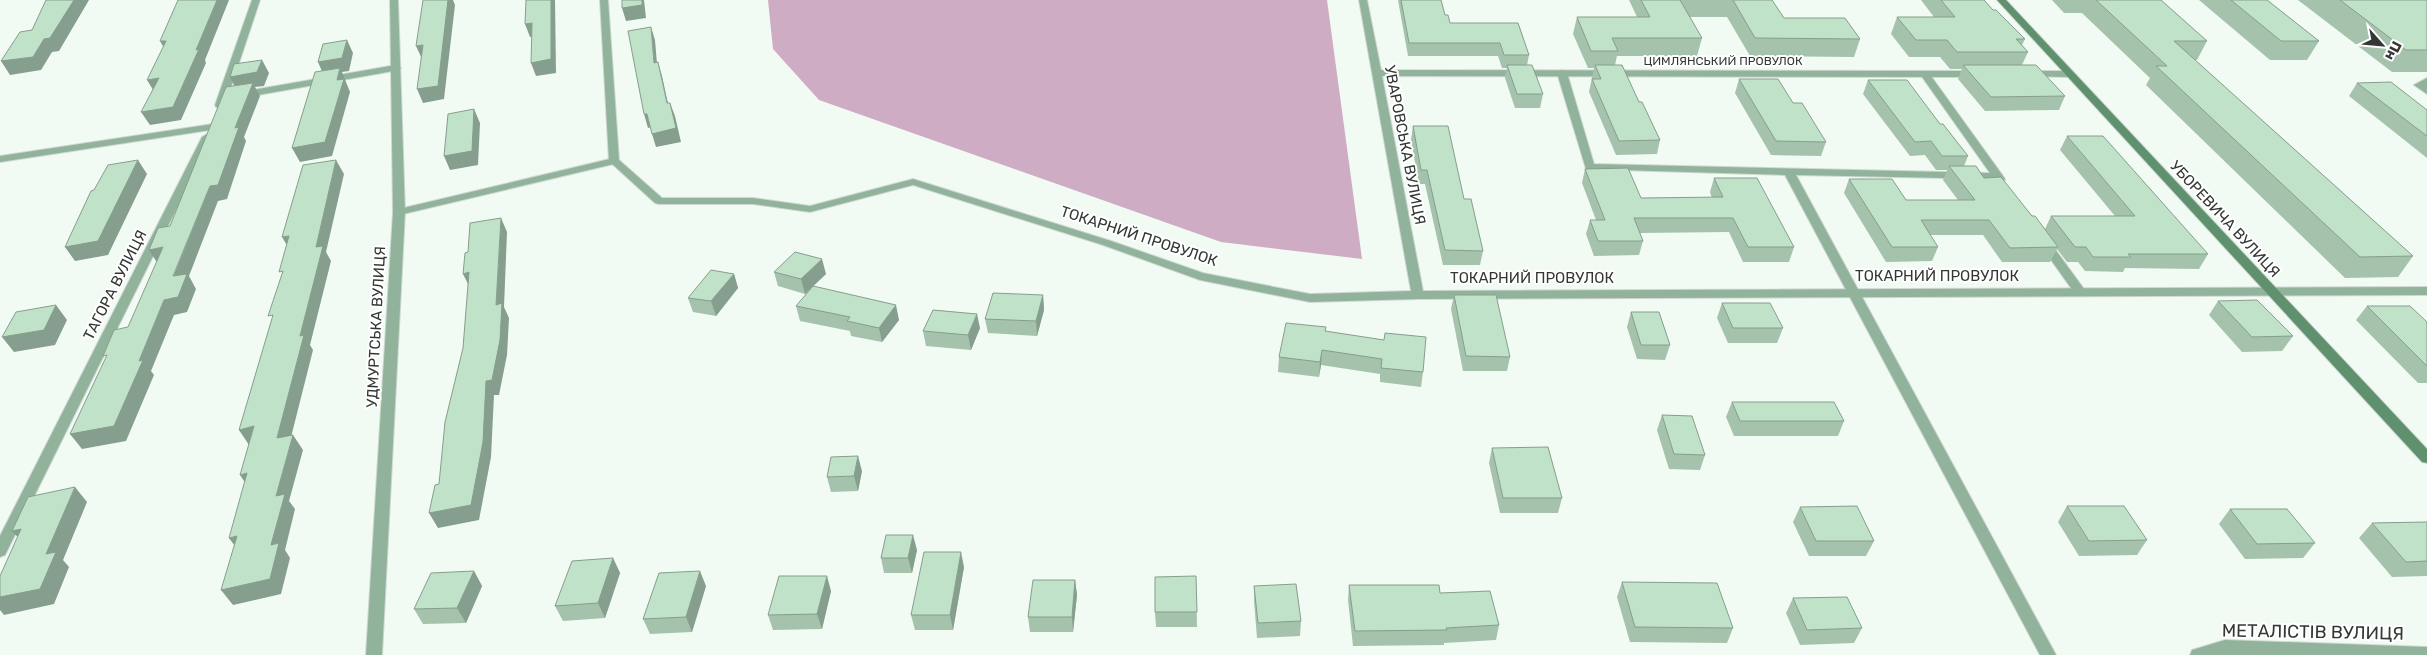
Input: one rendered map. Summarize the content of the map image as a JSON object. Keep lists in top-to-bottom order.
{
  "streets": {
    "street": [
      "ЦИМЛЯНСЬКИЙ ПРОВУЛОК",
      "УВАРОВСЬКА ВУЛИЦЯ",
      "УБОРЕВИЧА ВУЛИЦЯ",
      "ТОКАРНИЙ ПРОВУЛОК",
      "ТАГОРА ВУЛИЦЯ",
      "УДМУРТСЬКА ВУЛИЦЯ",
      "МЕТАЛІСТІВ ВУЛИЦЯ"
    ]
  },
  "crossings": [
    ["ЦИМЛЯНСЬКИЙ ПРОВУЛОК", "УВАРОВСЬКА ВУЛИЦЯ"],
    ["УВАРОВСЬКА ВУЛИЦЯ", "ТОКАРНИЙ ПРОВУЛОК"],
    ["УБОРЕВИЧА ВУЛИЦЯ", "ТОКАРНИЙ ПРОВУЛОК"]
  ],
  "north": "bottom right"
}
